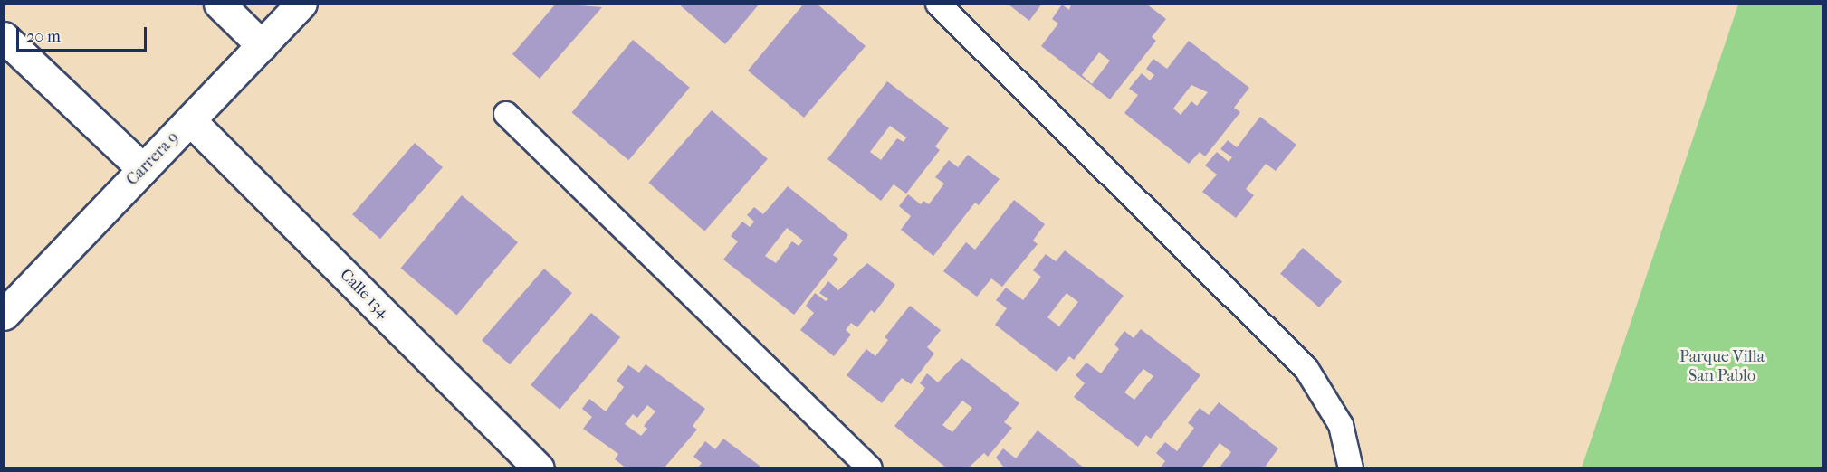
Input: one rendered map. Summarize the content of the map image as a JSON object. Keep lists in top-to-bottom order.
{
  "streets": {
    "street": ["Carrera 9", "Calle 134"]
  },
  "crossings": [
    ["Carrera 9", "Calle 134"]
  ],
  "parks": ["Parque Villa San Pablo"],
  "scale_bar": "20 m"
}
